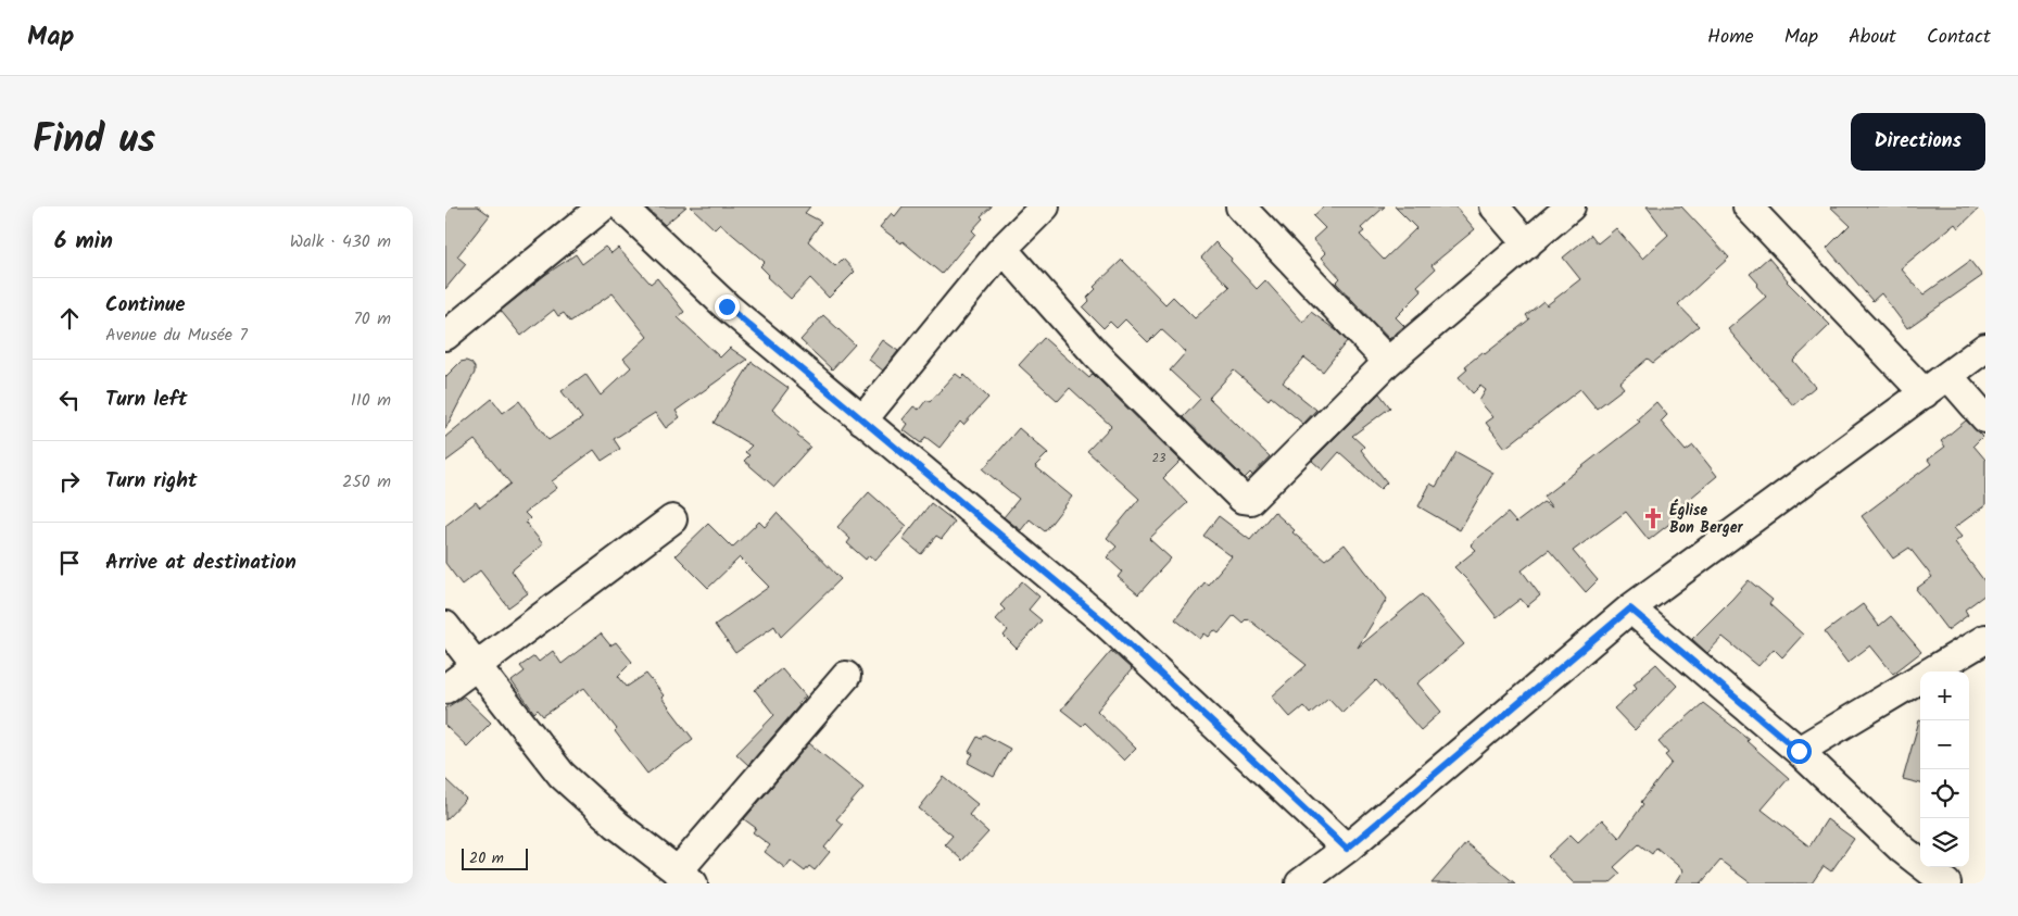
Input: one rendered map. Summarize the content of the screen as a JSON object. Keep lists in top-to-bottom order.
{
  "places": {
    "church": ["Église Bon Berger"]
  },
  "house_numbers": ["23"],
  "scale_bar": "20 m",
  "page": {
    "header": "Map",
    "nav": [
      "Home",
      "Map",
      "About",
      "Contact"
    ],
    "title": "Find us",
    "buttons": "Directions",
    "heading": ["6 min", "Walk · 430 m"],
    "list": [
      ["Continue", "Avenue du Musée 7", "70 m"],
      ["Turn left", "110 m"],
      ["Turn right", "250 m"],
      "Arrive at destination"
    ],
    "map_buttons": ["+", "−"],
    "scale": "20 m"
  }
}
